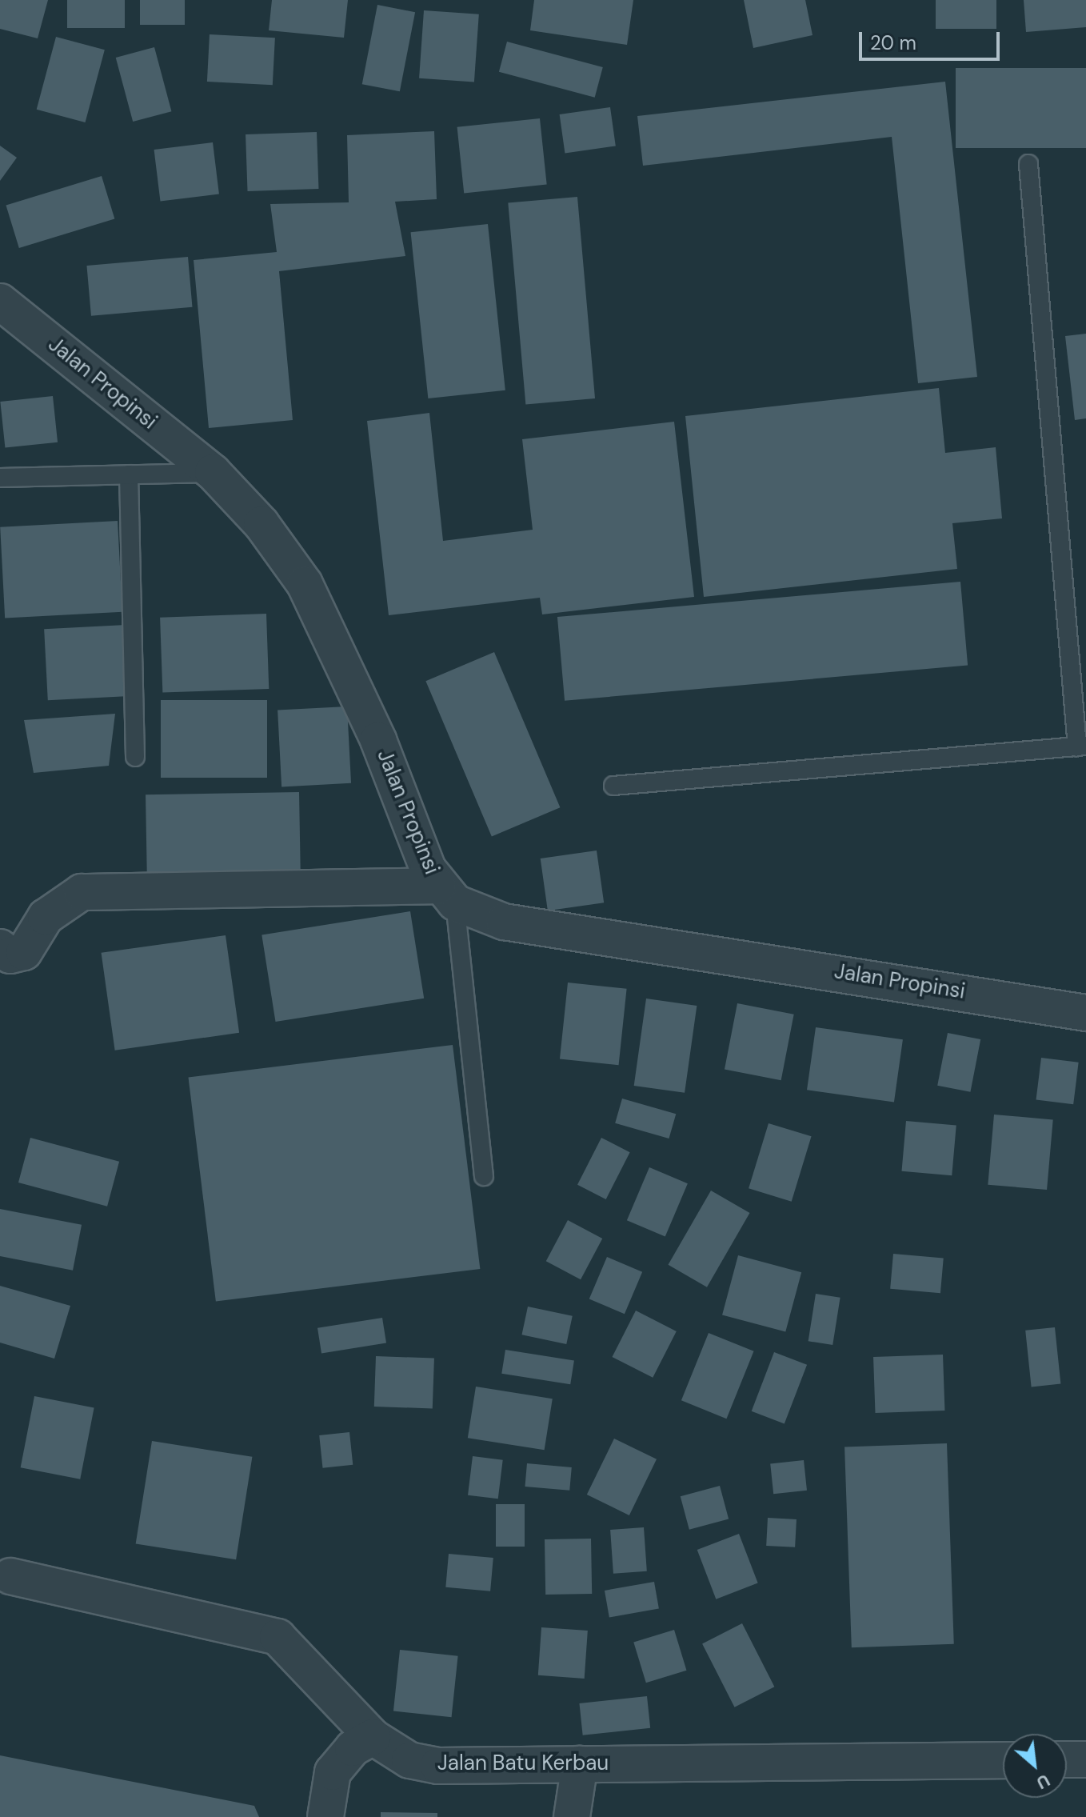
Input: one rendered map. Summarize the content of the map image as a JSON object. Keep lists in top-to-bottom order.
{
  "streets": {
    "street": ["Jalan Propinsi", "Jalan Batu Kerbau"]
  },
  "scale_bar": "20 m",
  "north": "bottom right"
}
